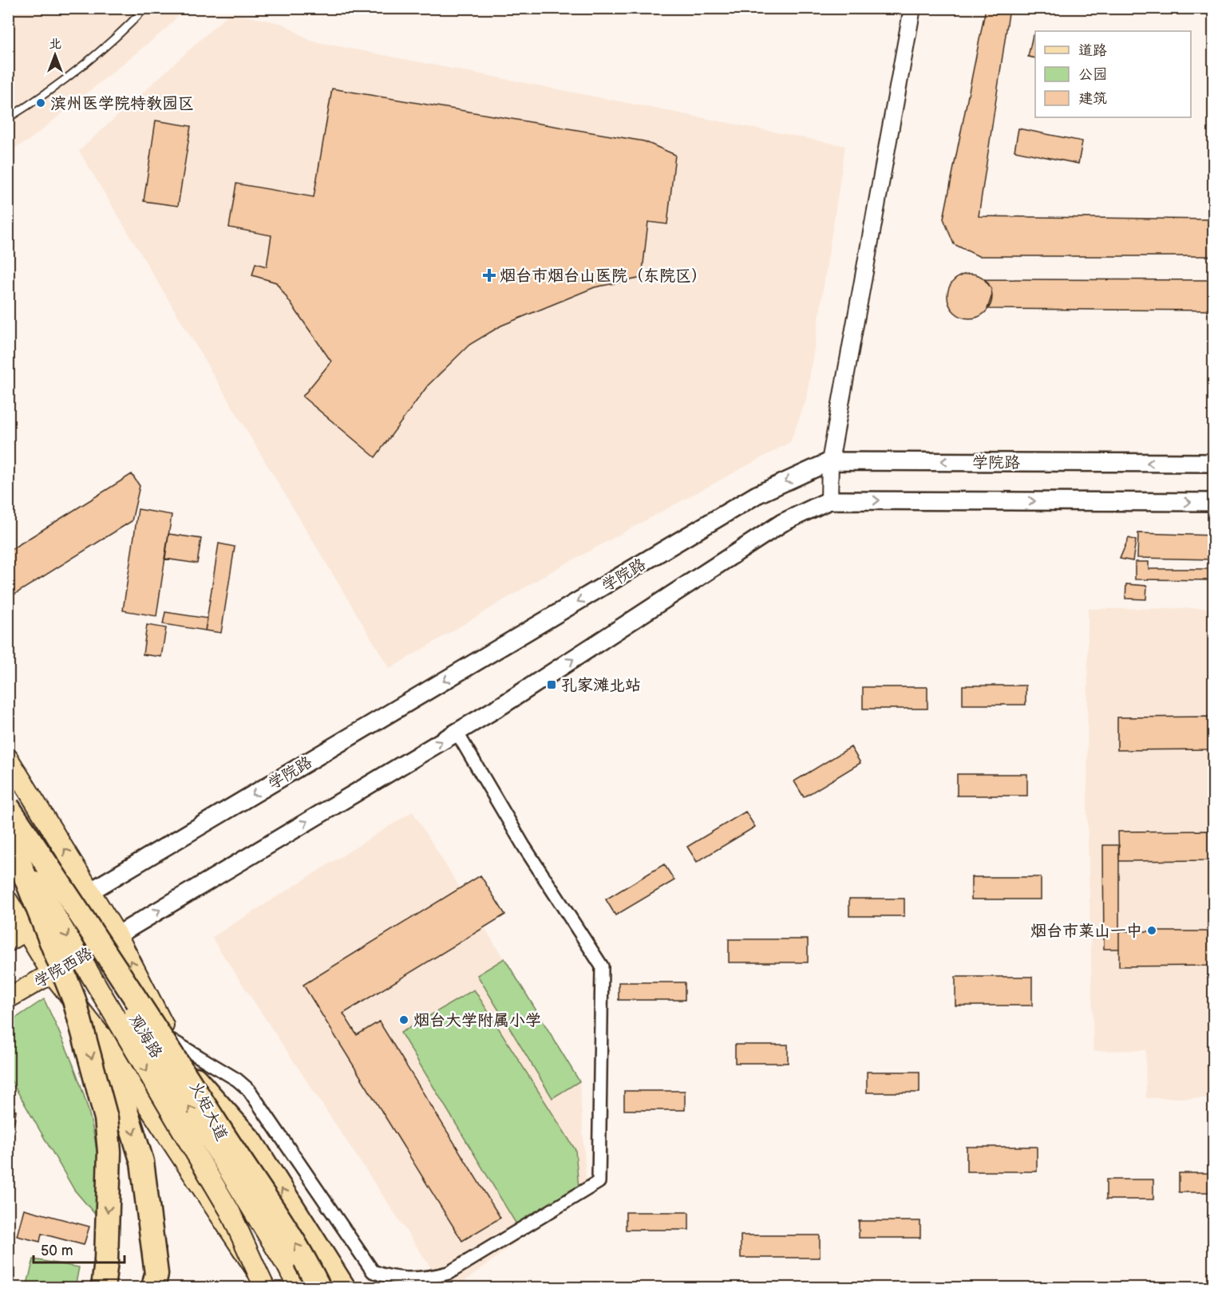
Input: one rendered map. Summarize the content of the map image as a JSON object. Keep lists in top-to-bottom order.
{
  "streets": {
    "main road": [
      "学院路",
      "学院西路",
      "观海路",
      "火矩大道"
    ]
  },
  "crossings": [
    ["学院西路", "火矩大道"],
    ["观海路", "火矩大道"]
  ],
  "places": {
    "other": ["滨州医学院特教园区", "烟台市莱山一中", "烟台大学附属小学"],
    "health": ["烟台市烟台山医院（东院区）"],
    "transit": ["孔家滩北站"]
  },
  "legend": ["道路", "公园", "建筑"],
  "scale_bar": "50 m",
  "north": "top"
}
